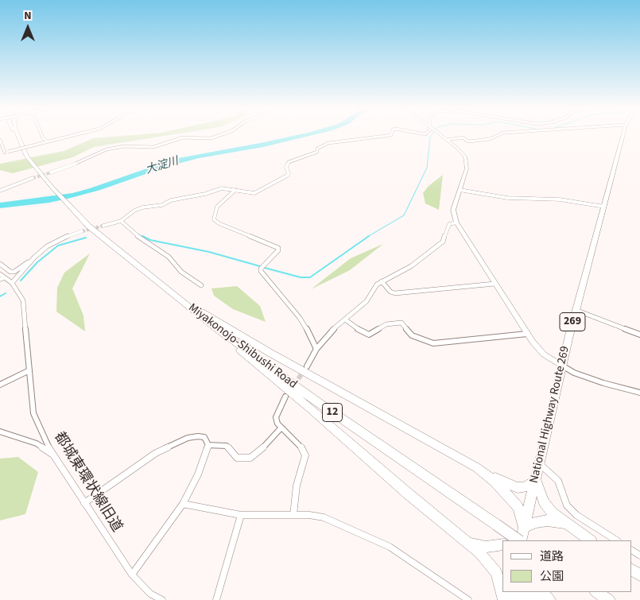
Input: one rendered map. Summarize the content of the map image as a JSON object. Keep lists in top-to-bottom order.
{
  "streets": {
    "highway": [
      "269",
      "Miyakonojo-Shibushi Road",
      "12",
      "National Highway Route 269"
    ],
    "street": ["都城東環状線旧道"]
  },
  "crossings": [
    ["Miyakonojo-Shibushi Road", "National Highway Route 269"]
  ],
  "water": ["大淀川"],
  "legend": ["道路", "公園"],
  "north": "top"
}
